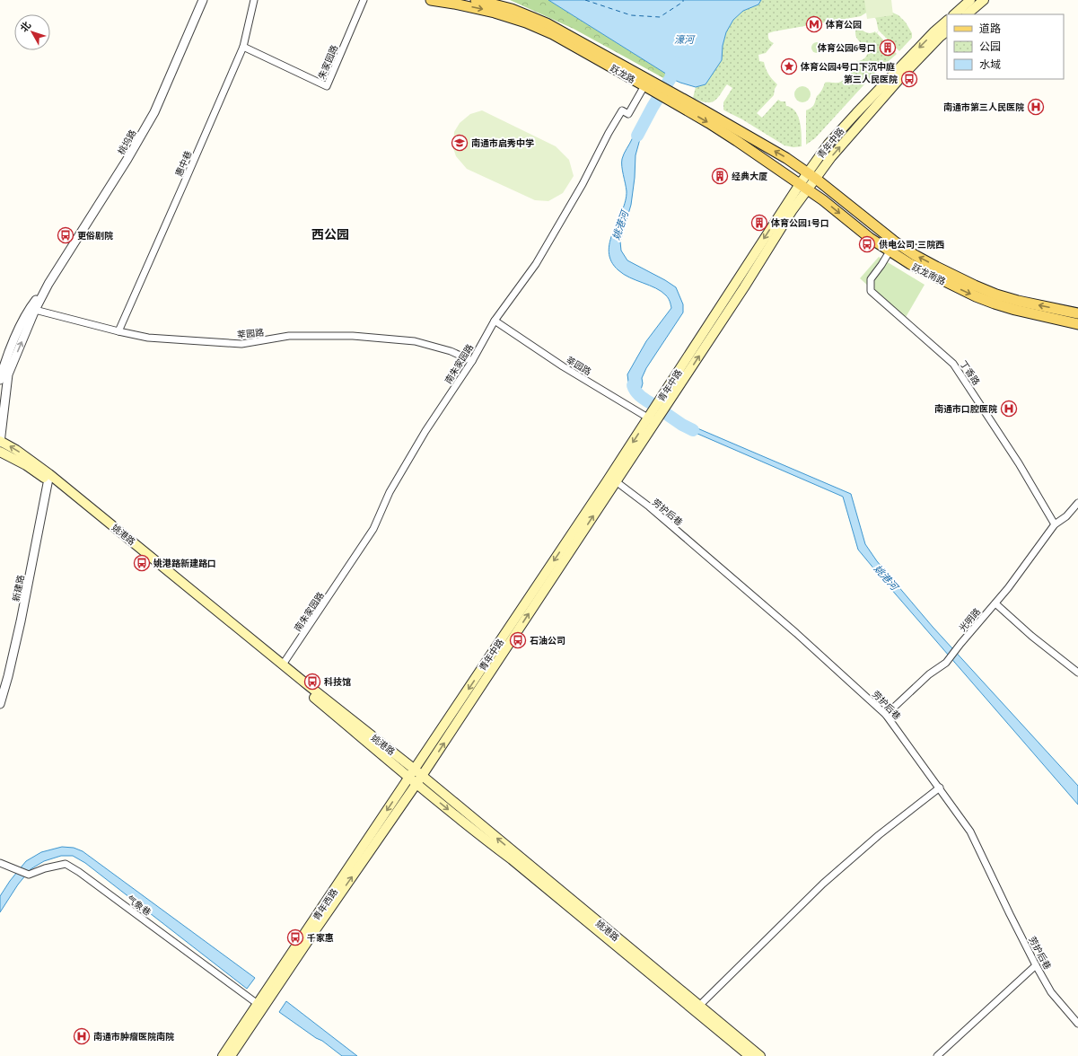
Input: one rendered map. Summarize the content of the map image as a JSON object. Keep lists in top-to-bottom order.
{
  "streets": {
    "main road": [
      "跃龙路",
      "青年中路",
      "跃龙南路",
      "姚港路",
      "青年西路"
    ],
    "street": [
      "朱家园路",
      "桃坞路",
      "惠中巷",
      "莘园路",
      "南朱家园路",
      "丁香路",
      "劳护后巷",
      "新建路",
      "光明路",
      "气象巷"
    ]
  },
  "crossings": [
    ["朱家园路", "惠中巷"],
    ["跃龙路", "青年中路"],
    ["跃龙路", "跃龙南路"],
    ["跃龙路", "南朱家园路"],
    ["桃坞路", "莘园路"],
    ["桃坞路", "姚港路"],
    ["青年中路", "跃龙南路"],
    ["青年中路", "莘园路"],
    ["青年中路", "劳护后巷"],
    ["青年中路", "姚港路"],
    ["青年中路", "青年西路"],
    ["惠中巷", "莘园路"],
    ["跃龙南路", "丁香路"],
    ["莘园路", "南朱家园路"],
    ["南朱家园路", "姚港路"],
    ["丁香路", "光明路"],
    ["劳护后巷", "光明路"],
    ["姚港路", "新建路"],
    ["姚港路", "青年西路"],
    ["青年西路", "气象巷"]
  ],
  "districts": ["西公园"],
  "water": ["濠河", "姚港河"],
  "places": {
    "metro station": ["体育公园"],
    "building": ["体育公园6号口", "经典大厦", "体育公园1号口"],
    "place": ["体育公园4号口下沉中庭"],
    "bus stop": [
      "第三人民医院",
      "更俗剧院",
      "供电公司·三院西",
      "姚港路新建路口",
      "石油公司",
      "科技馆",
      "千家惠"
    ],
    "hospital": ["南通市第三人民医院", "南通市口腔医院", "南通市肿瘤医院南院"],
    "school or university": ["南通市启秀中学"]
  },
  "legend": ["道路", "公园", "水域"],
  "north": "top left"
}
